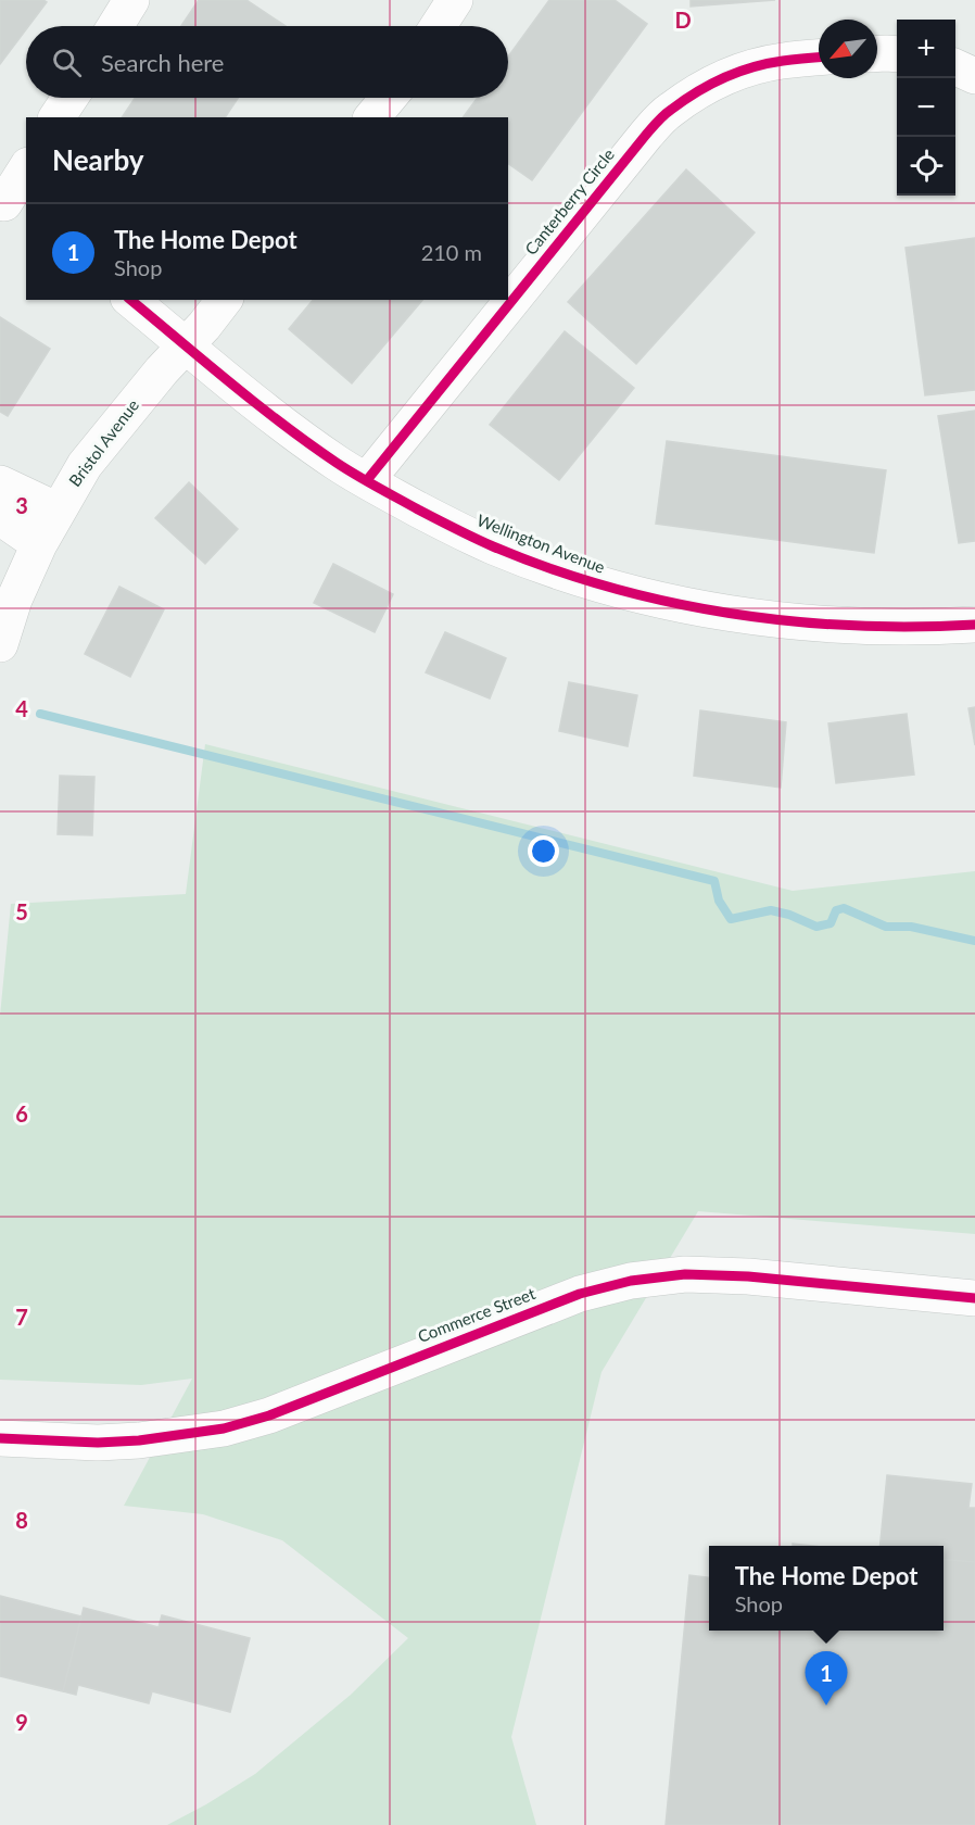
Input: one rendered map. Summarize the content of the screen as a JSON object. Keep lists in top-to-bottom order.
{
  "streets": {
    "street": [
      "Canterberry Circle",
      "Bristol Avenue",
      "Wellington Avenue",
      "Commerce Street"
    ]
  },
  "crossings": [
    ["Canterberry Circle", "Wellington Avenue"],
    ["Bristol Avenue", "Wellington Avenue"]
  ],
  "north": "bottom left",
  "page": {
    "map_buttons": ["+", "−"],
    "search": "Search here",
    "heading": "Nearby",
    "list": [
      {
        "mark": "1",
        "name": "The Home Depot",
        "note": "Shop",
        "value": "210 m"
      }
    ],
    "popup": ["The Home Depot", "Shop"],
    "pins": "1"
  },
  "grid": {
    "columns": ["D"],
    "rows": [
      "3",
      "4",
      "5",
      "6",
      "7",
      "8",
      "9"
    ]
  }
}
